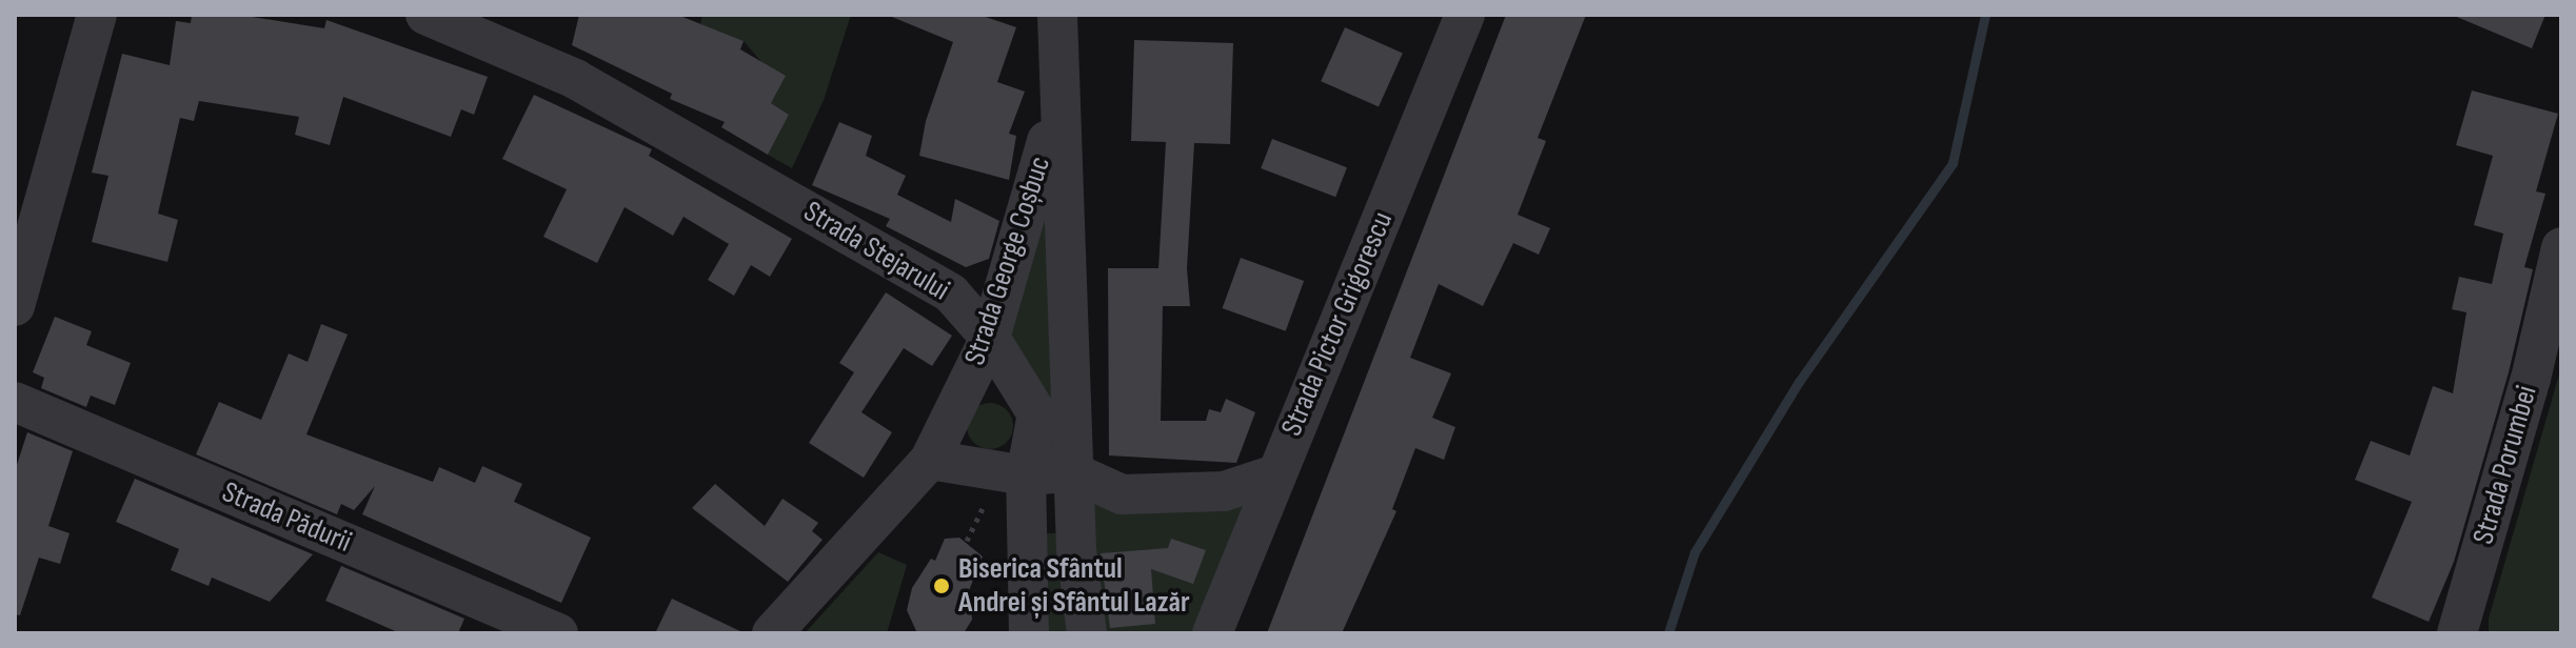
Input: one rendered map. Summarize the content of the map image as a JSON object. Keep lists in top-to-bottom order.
{
  "streets": {
    "street": [
      "Strada Stejarului",
      "Strada George Coșbuc",
      "Strada Pictor Grigorescu",
      "Strada Porumbei",
      "Strada Pădurii"
    ]
  },
  "crossings": [
    ["Strada Stejarului", "Strada George Coșbuc"]
  ],
  "places": ["Biserica Sfântul Andrei și Sfântul Lazăr"]
}
